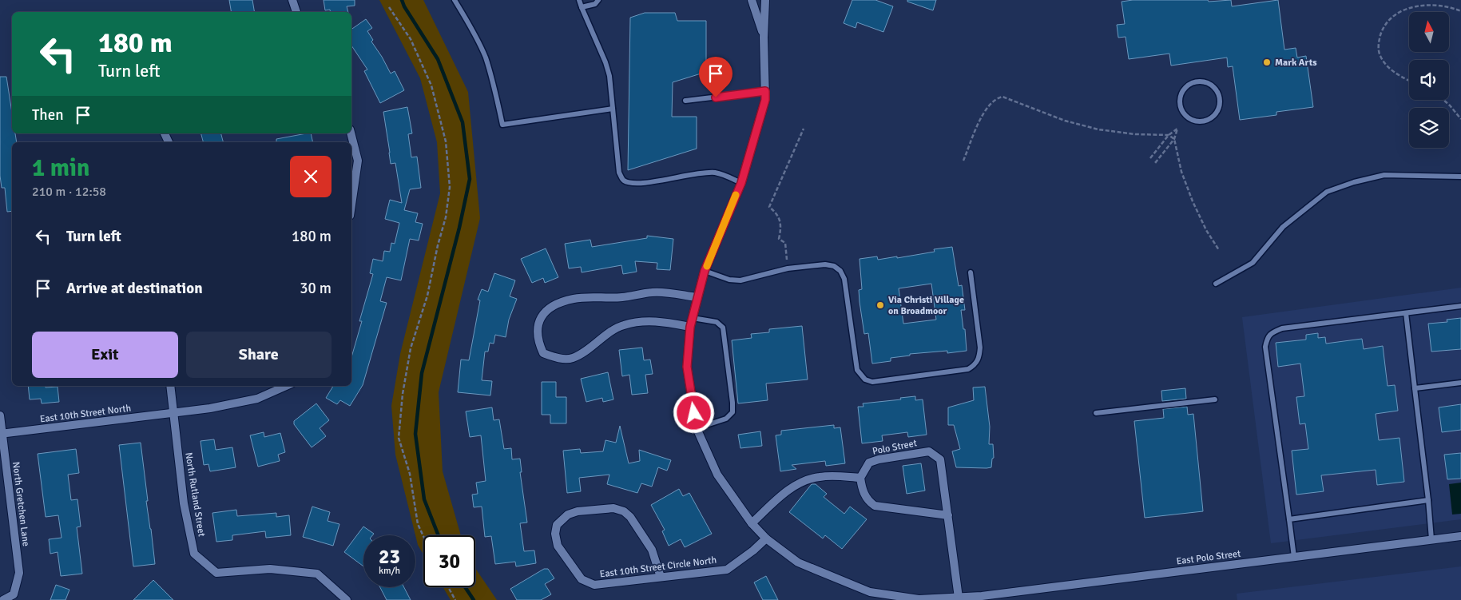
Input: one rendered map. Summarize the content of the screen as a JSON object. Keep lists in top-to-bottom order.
{
  "streets": {
    "street": [
      "East 10th Street North",
      "Polo Street",
      "North Rutland Street",
      "North Gretchen Lane",
      "East Polo Street",
      "East 10th Street Circle North"
    ]
  },
  "crossings": [
    ["East 10th Street North", "North Rutland Street"],
    ["East 10th Street North", "North Gretchen Lane"],
    ["Polo Street", "East Polo Street"],
    ["East Polo Street", "East 10th Street Circle North"]
  ],
  "places": ["Mark Arts", "Via Christi Village on Broadmoor"],
  "north": "top",
  "page": {
    "turn": ["180 m", "Turn left"],
    "then": "Then",
    "heading": ["1 min", "210 m · 12:58"],
    "list": [
      {
        "name": "Turn left",
        "value": "180 m"
      },
      {
        "name": "Arrive at destination",
        "value": "30 m"
      }
    ],
    "buttons": ["Exit", "Share"],
    "speed": "23 km/h",
    "limit": "30"
  }
}
